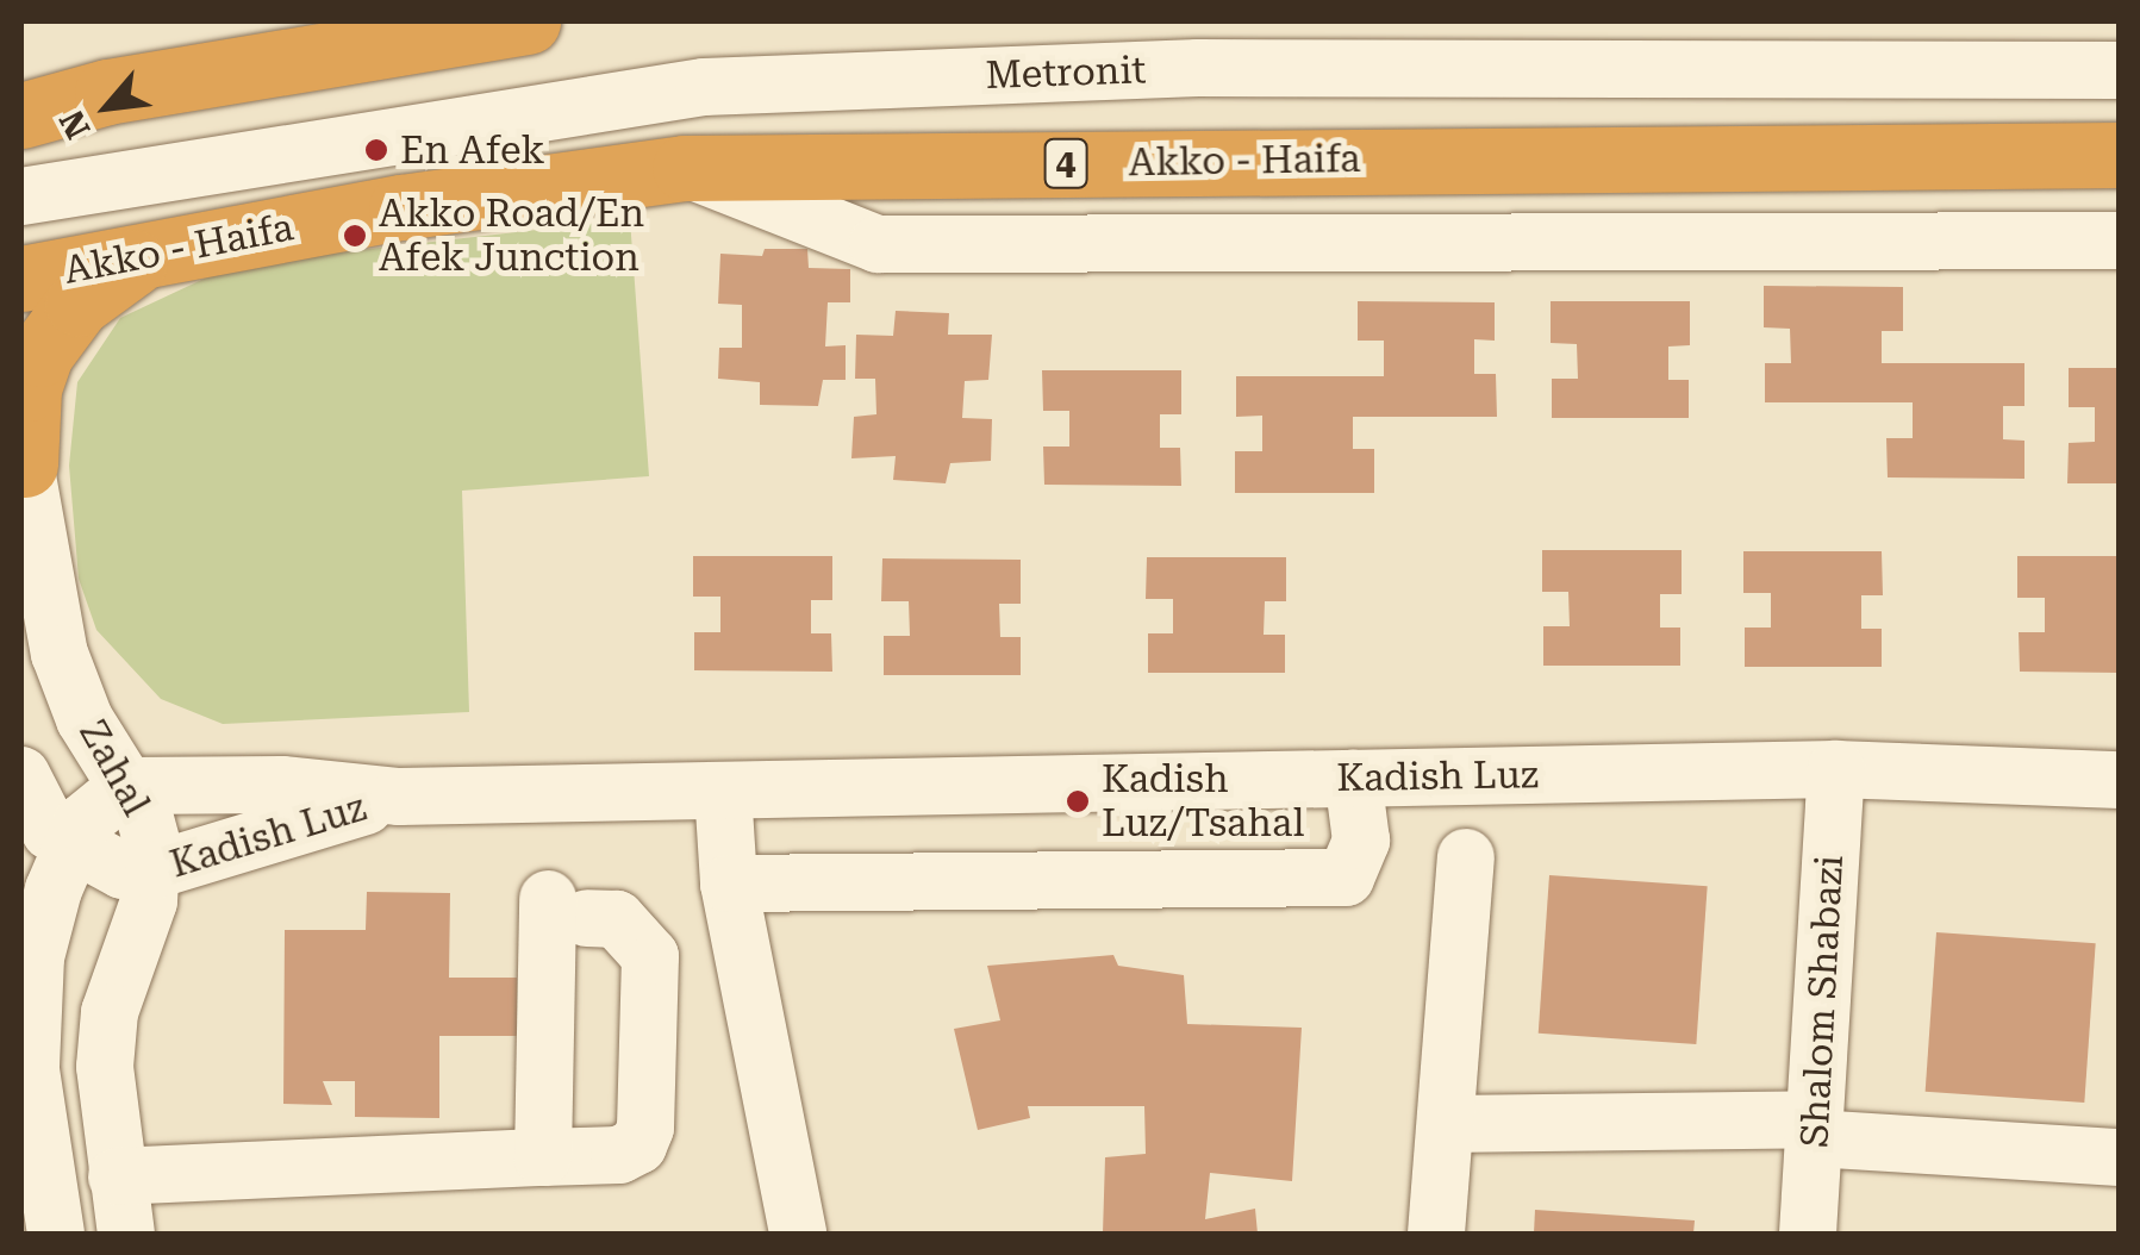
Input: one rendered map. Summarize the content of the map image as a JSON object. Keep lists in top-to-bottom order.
{
  "streets": {
    "highway": ["Akko - Haifa", "4"],
    "street": [
      "Metronit",
      "Zahal",
      "Kadish Luz",
      "Shalom Shabazi"
    ]
  },
  "crossings": [
    ["Zahal", "Kadish Luz"],
    ["Kadish Luz", "Shalom Shabazi"]
  ],
  "places": ["En Afek", "Akko Road/En Afek Junction", "Kadish Luz/Tsahal"],
  "north": "bottom left"
}
